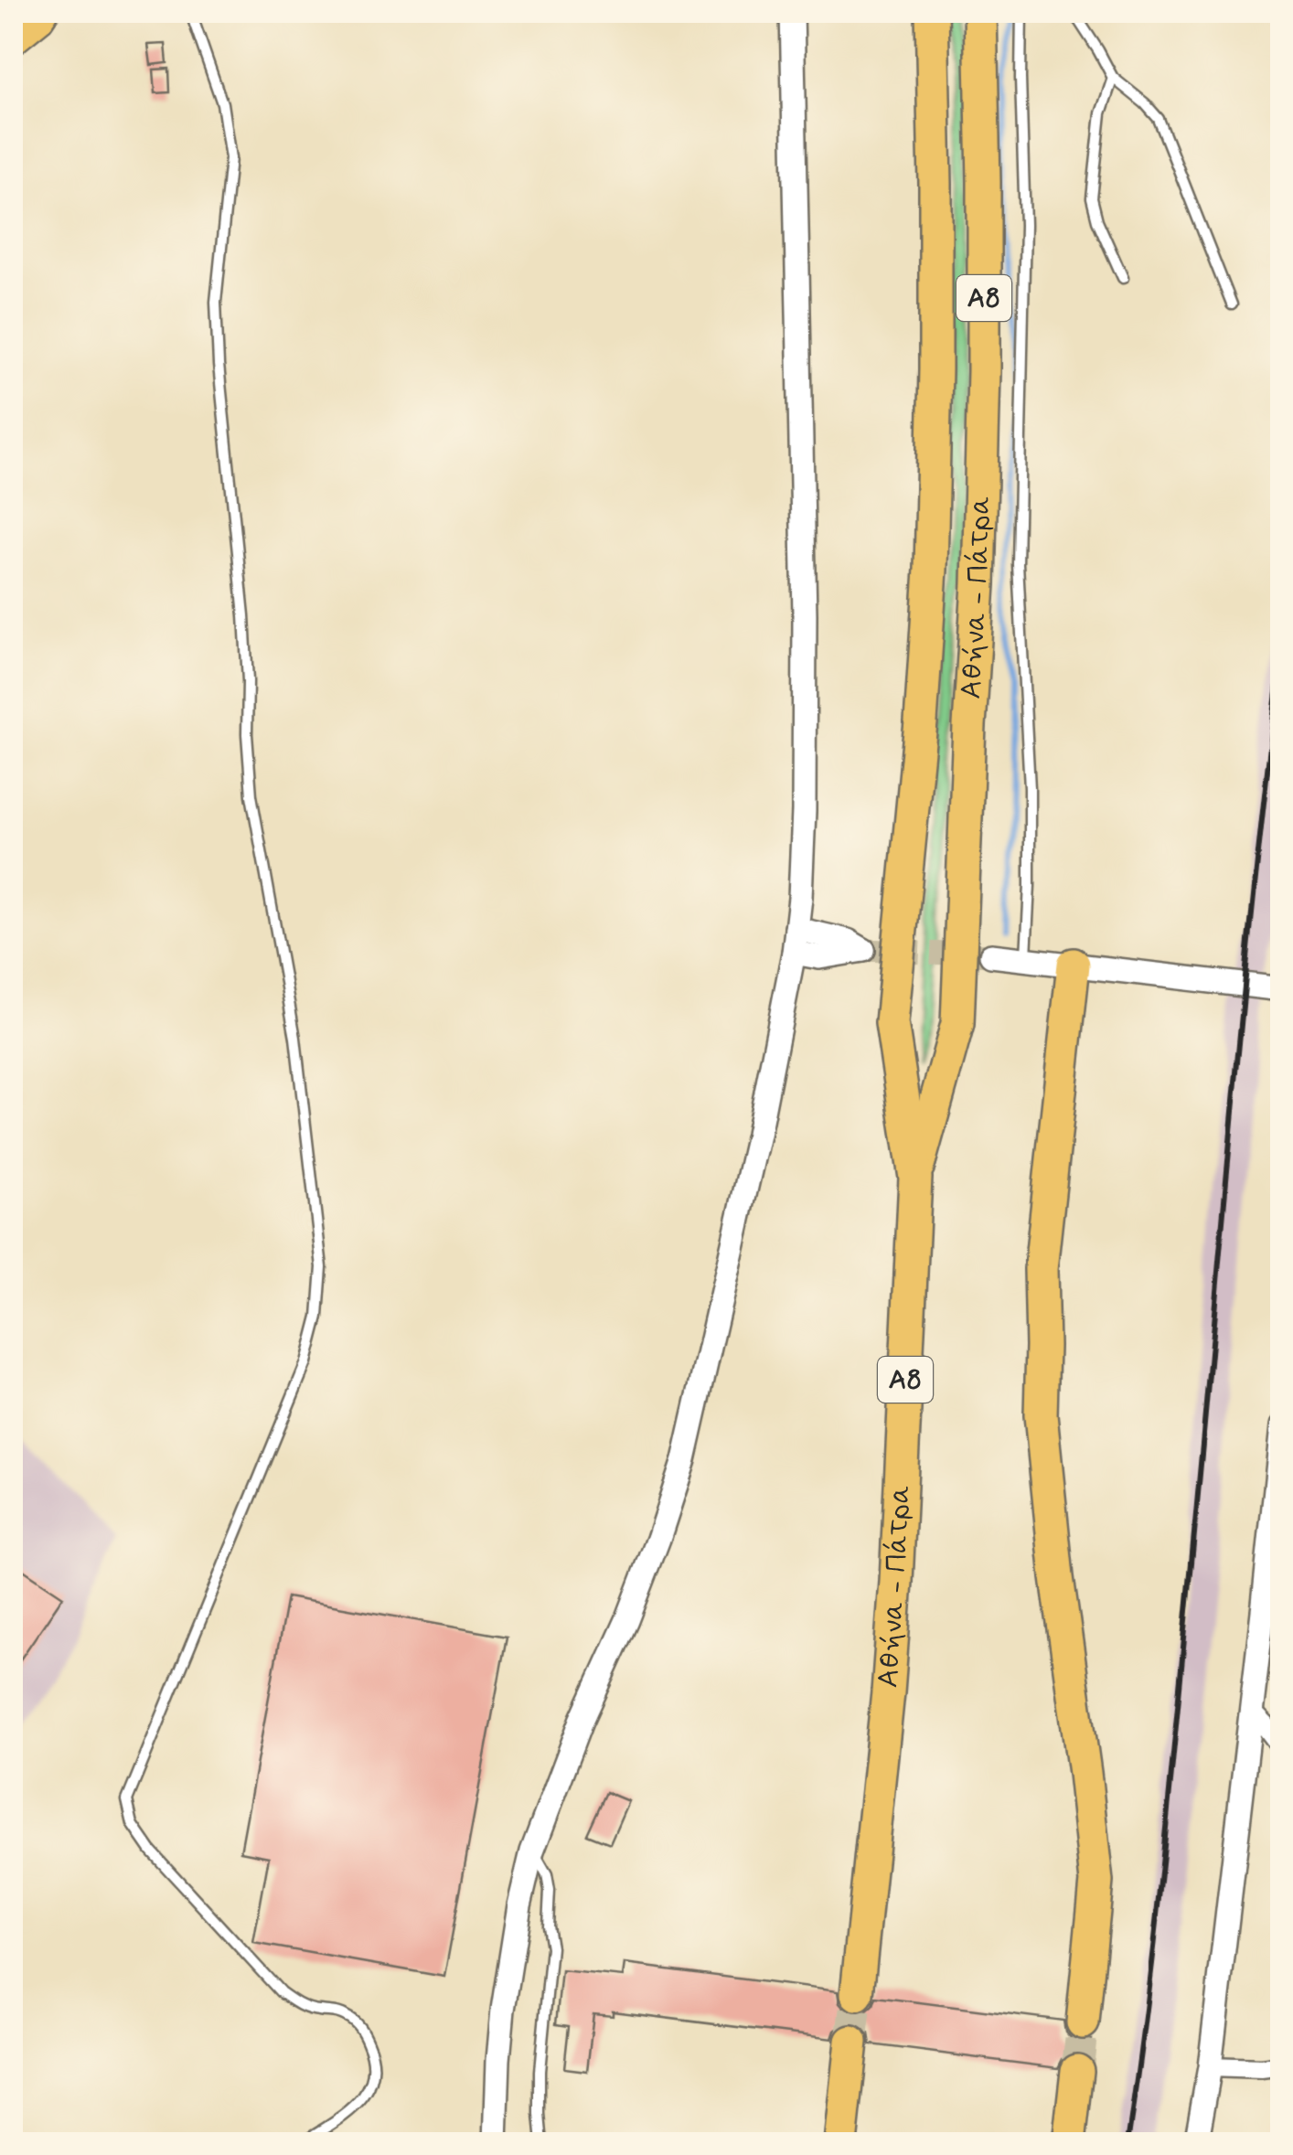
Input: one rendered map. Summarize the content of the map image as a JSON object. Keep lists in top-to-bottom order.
{
  "streets": {
    "highway": ["Α8", "Αθήνα - Πάτρα"]
  }
}
